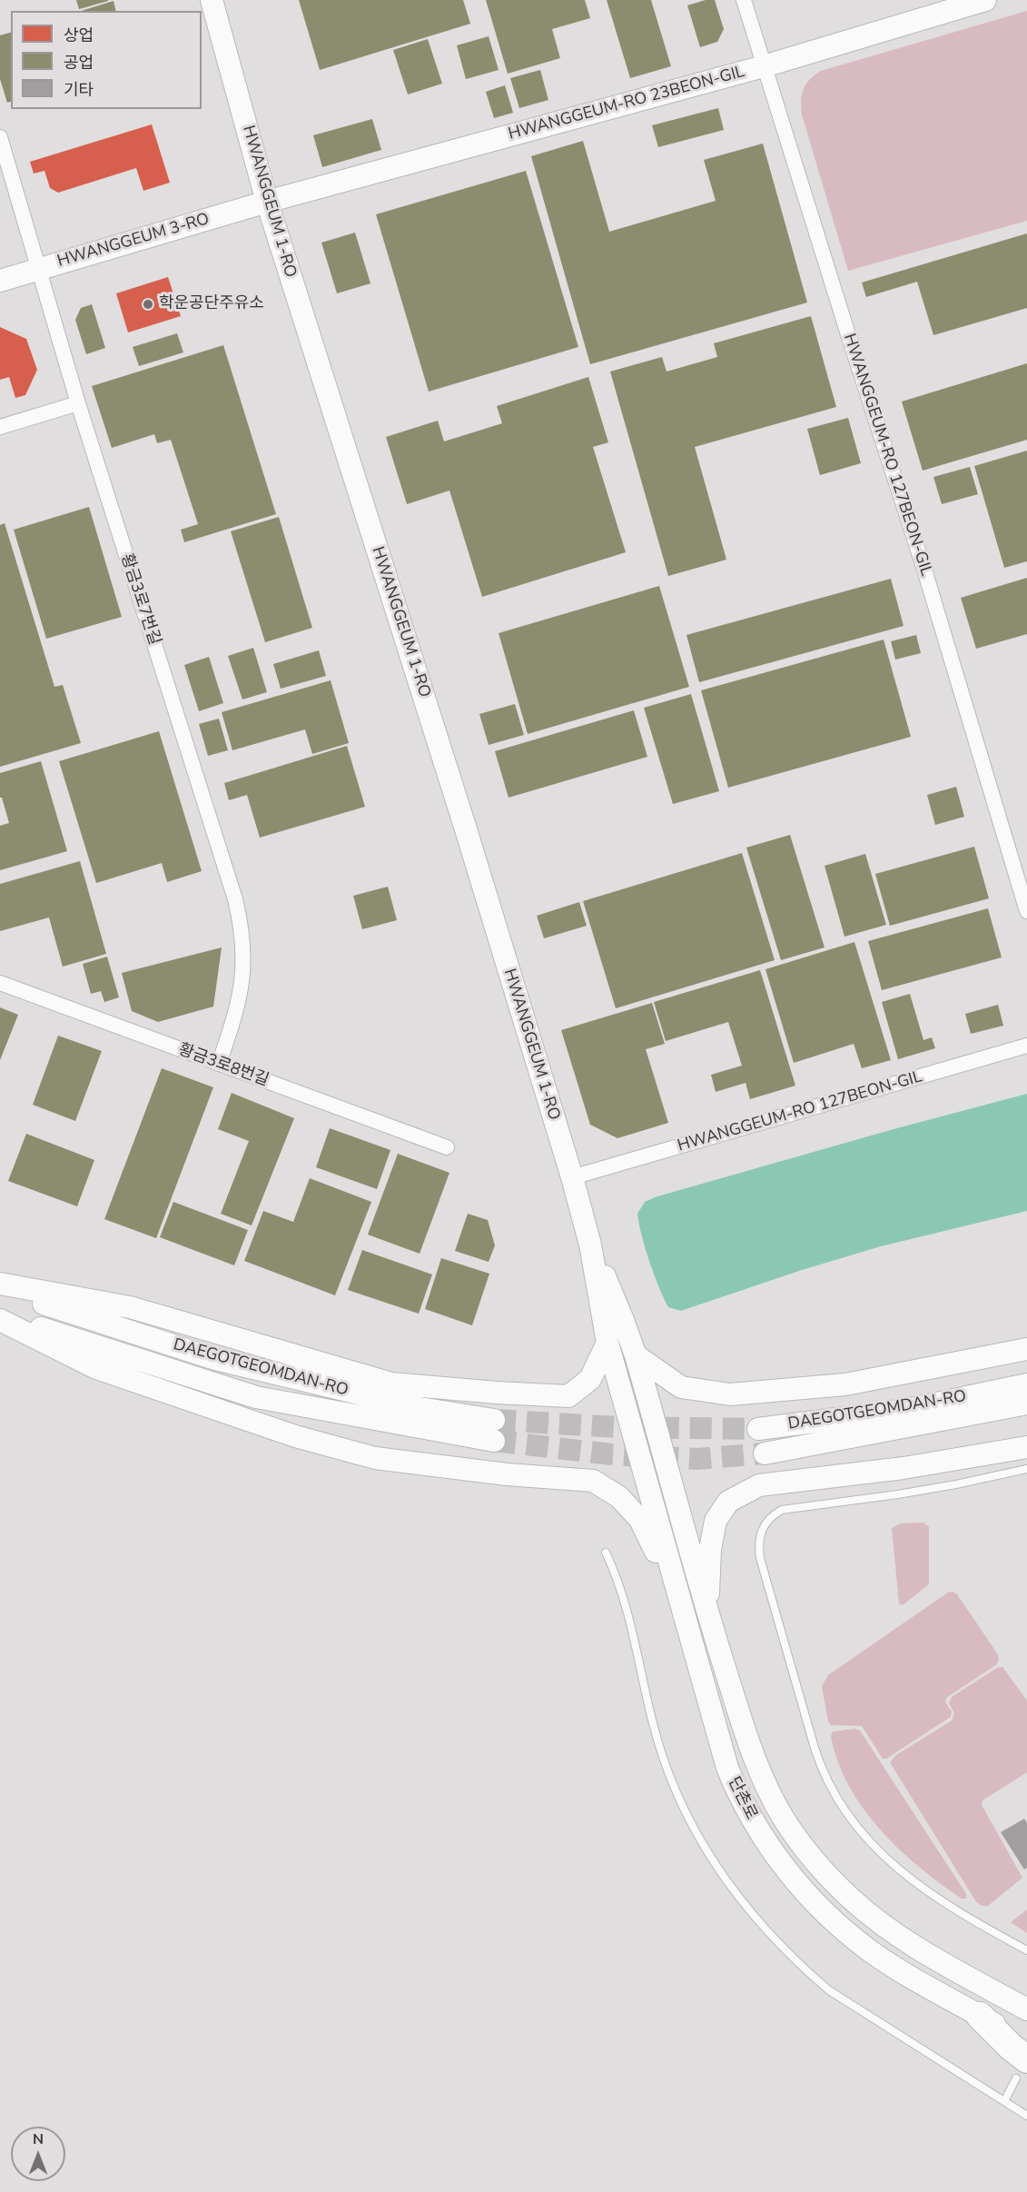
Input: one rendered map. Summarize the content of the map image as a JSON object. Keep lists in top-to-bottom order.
{
  "streets": {
    "main road": [
      "HWANGGEUM-RO 23BEON-GIL",
      "HWANGGEUM 1-RO",
      "HWANGGEUM 3-RO",
      "DAEGOTGEOMDAN-RO",
      "단촌로"
    ],
    "street": ["HWANGGEUM-RO 127BEON-GIL", "황금3로7번길", "황금3로8번길"]
  },
  "crossings": [
    ["HWANGGEUM-RO 23BEON-GIL", "HWANGGEUM 1-RO"],
    ["HWANGGEUM-RO 23BEON-GIL", "HWANGGEUM 3-RO"],
    ["HWANGGEUM-RO 23BEON-GIL", "HWANGGEUM-RO 127BEON-GIL"],
    ["HWANGGEUM 1-RO", "HWANGGEUM 3-RO"],
    ["HWANGGEUM 1-RO", "HWANGGEUM-RO 127BEON-GIL"],
    ["HWANGGEUM 1-RO", "단촌로"],
    ["HWANGGEUM 3-RO", "황금3로7번길"],
    ["황금3로7번길", "황금3로8번길"]
  ],
  "places": ["학운공단주유소"],
  "legend": ["상업", "공업", "기타"],
  "north": "top"
}
